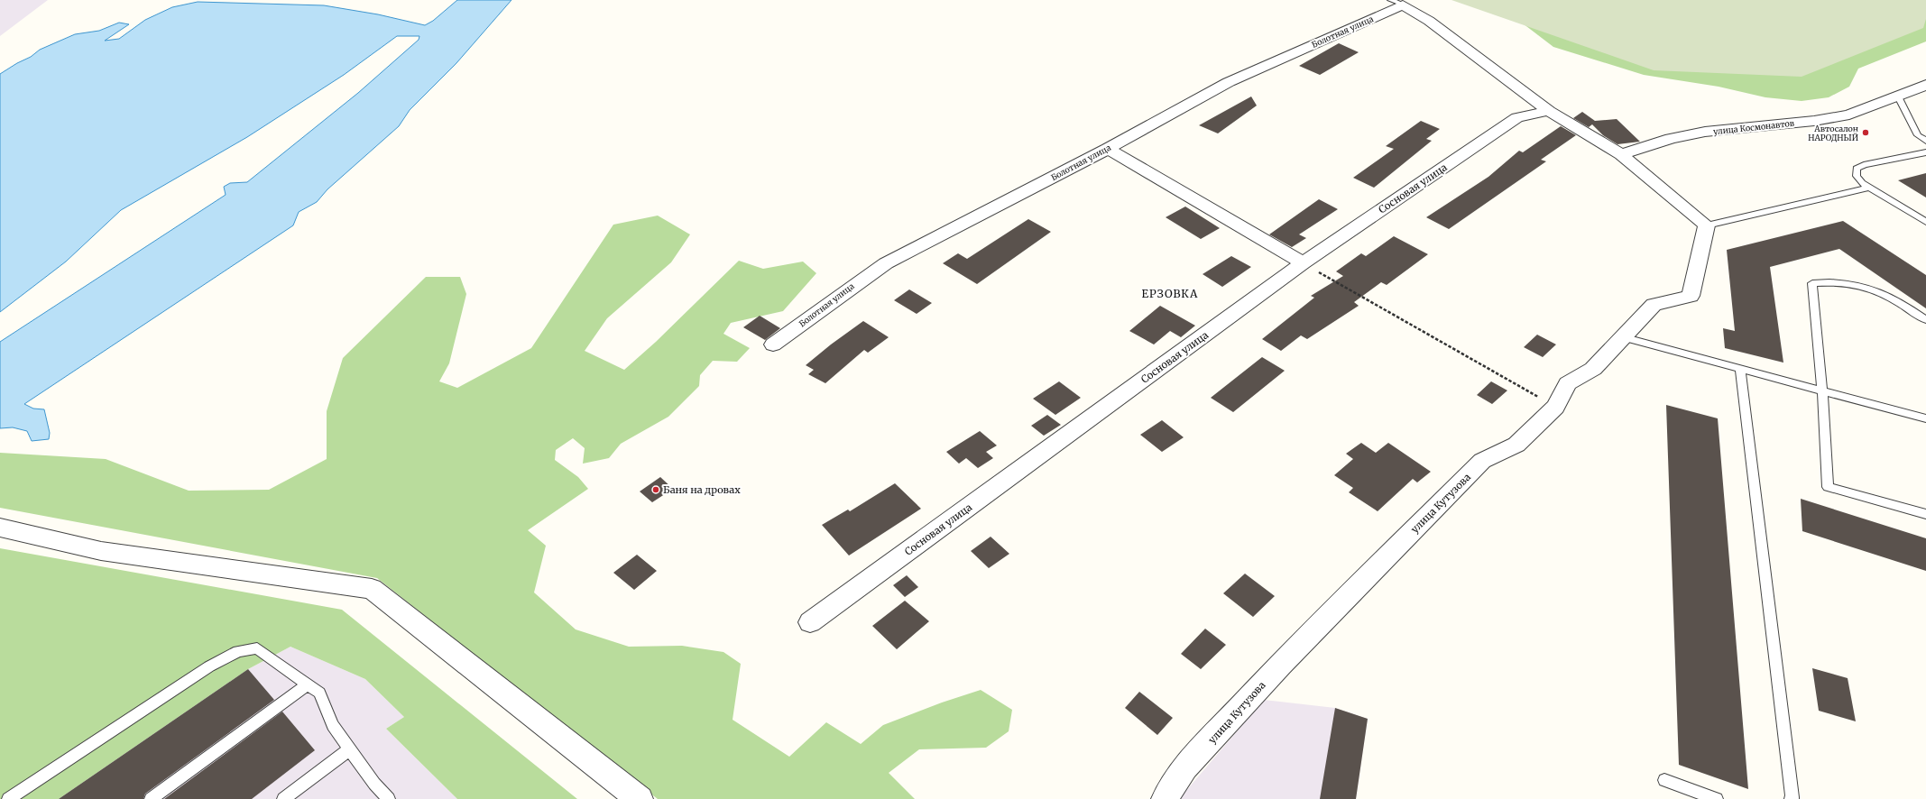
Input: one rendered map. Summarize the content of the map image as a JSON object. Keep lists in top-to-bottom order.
{
  "streets": {
    "street": [
      "Болотная улица",
      "улица Космонавтов",
      "Сосновая улица",
      "улица Кутузова"
    ]
  },
  "districts": ["ЕРЗОВКА"],
  "places": ["Автосалон НАРОДНЫЙ", "Баня на дровах"]
}
